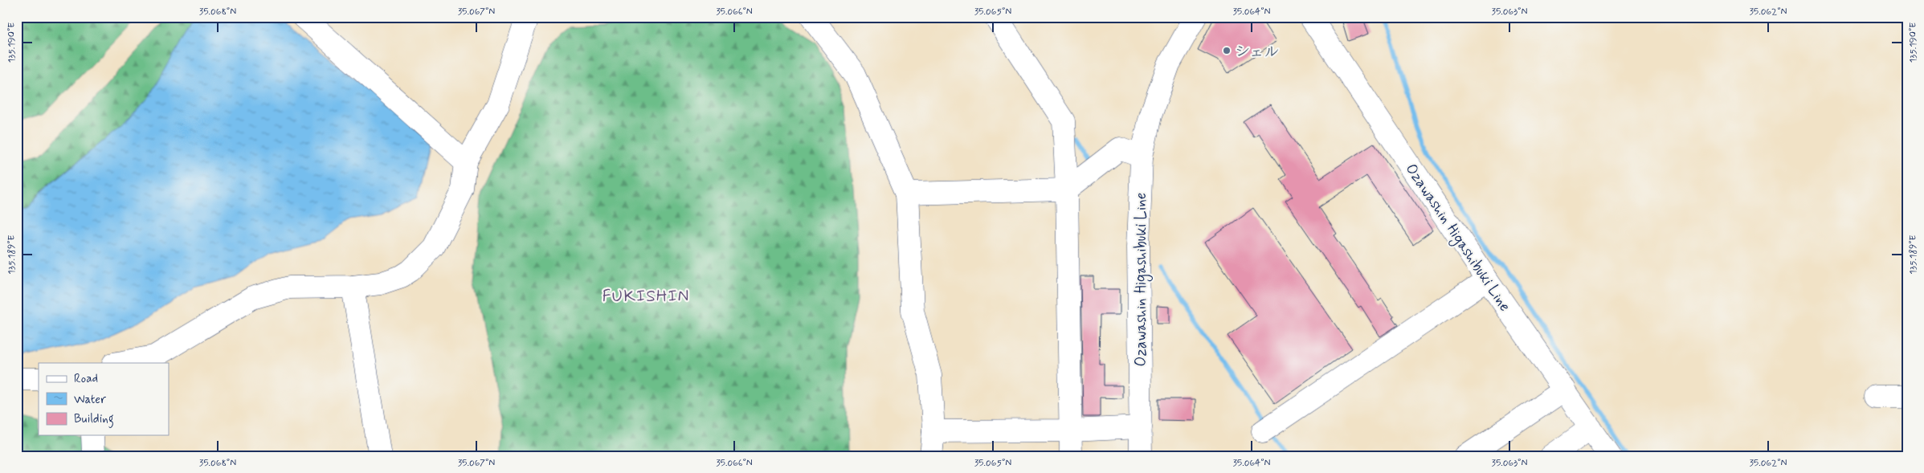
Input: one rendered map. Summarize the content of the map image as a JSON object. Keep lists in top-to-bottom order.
{
  "streets": {
    "street": ["Ozawashin Higashibuki Line"]
  },
  "districts": ["FUKISHIN"],
  "places": ["シェル"],
  "legend": ["Road", "Water", "Building"],
  "coordinates": [
    "35.068°N",
    "35.067°N",
    "35.066°N",
    "35.065°N",
    "35.064°N",
    "35.063°N",
    "35.062°N",
    "135.190°E",
    "135.189°E"
  ]
}
